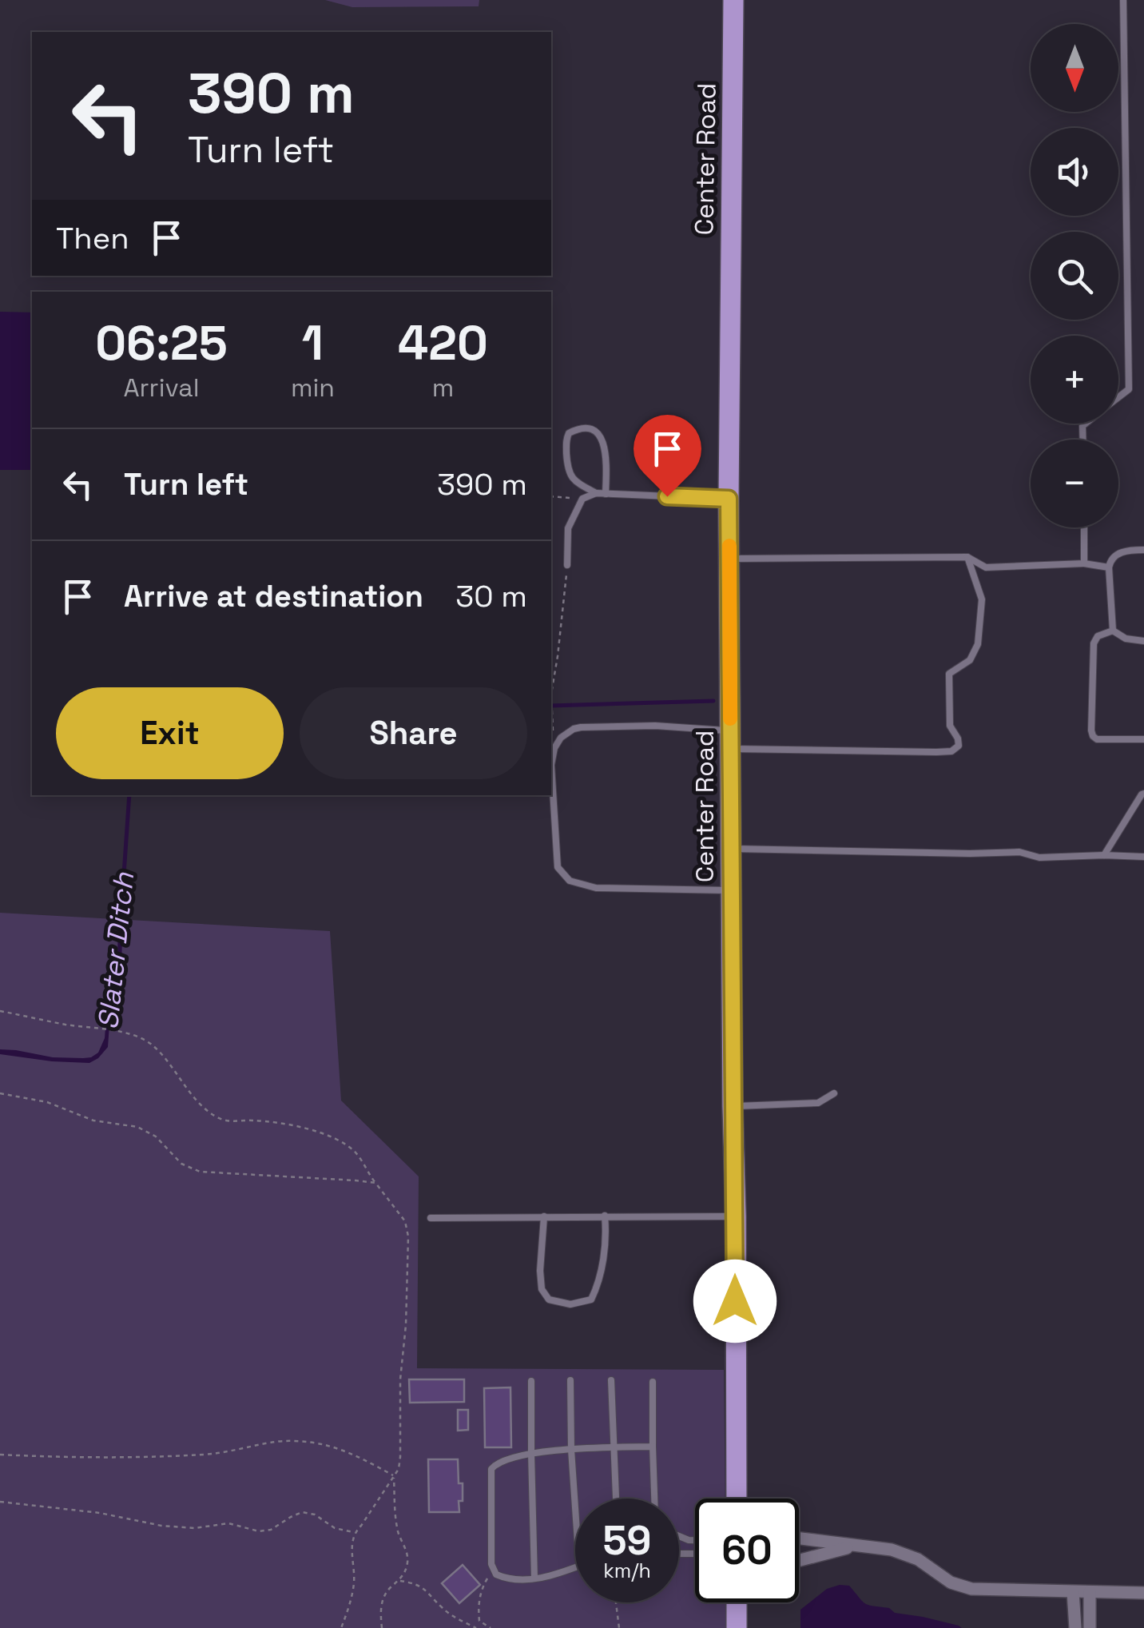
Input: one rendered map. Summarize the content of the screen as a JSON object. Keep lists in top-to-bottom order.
{
  "streets": {
    "main road": ["Center Road"]
  },
  "water": ["Slater Ditch"],
  "north": "bottom",
  "page": {
    "map_buttons": ["+", "−"],
    "turn": ["390 m", "Turn left"],
    "then": "Then",
    "eta": [
      "06:25",
      "Arrival",
      "1",
      "min",
      "420",
      "m"
    ],
    "list": [
      {
        "name": "Turn left",
        "value": "390 m"
      },
      {
        "name": "Arrive at destination",
        "value": "30 m"
      }
    ],
    "buttons": ["Exit", "Share"],
    "speed": "59 km/h",
    "limit": "60"
  }
}
